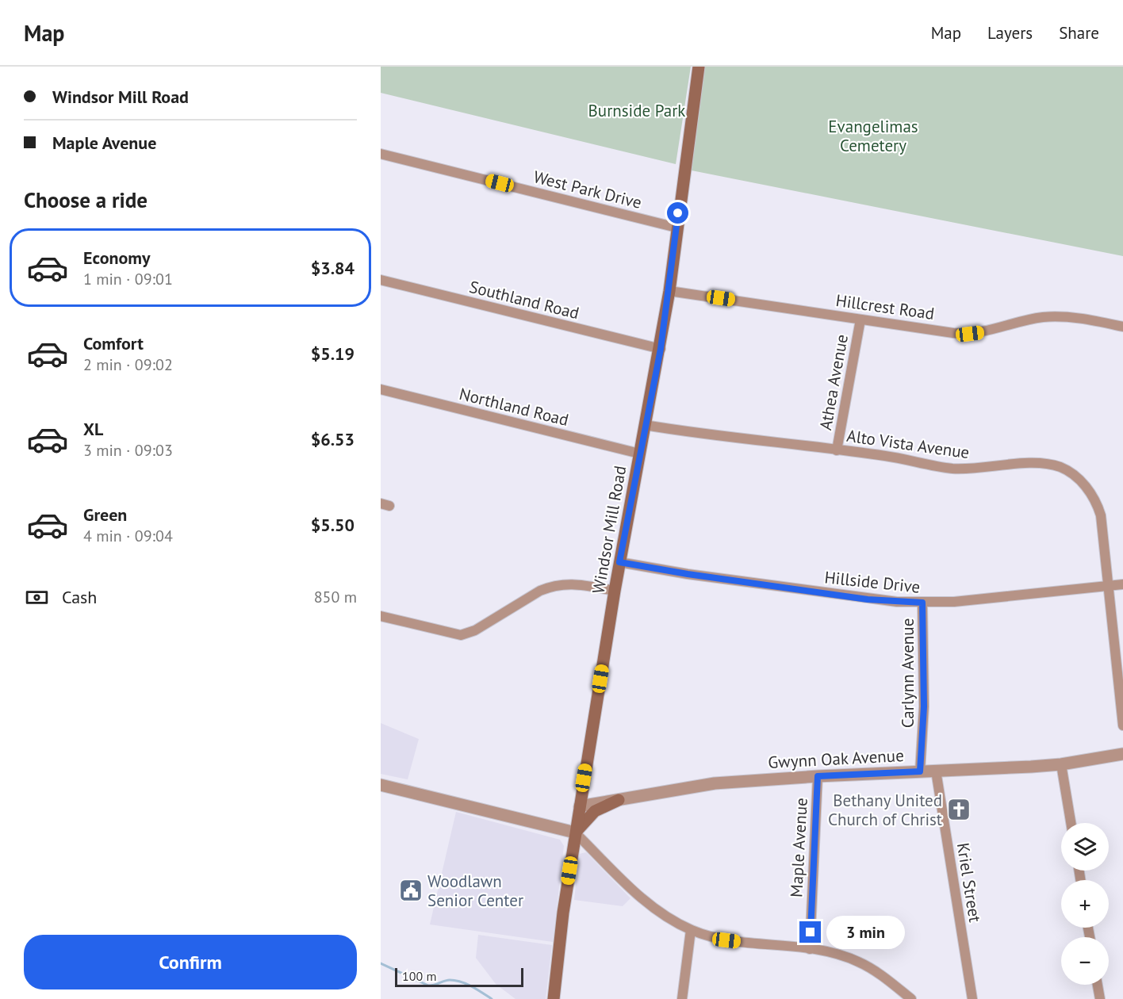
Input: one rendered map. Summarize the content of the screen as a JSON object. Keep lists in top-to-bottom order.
{
  "streets": {
    "main road": ["Windsor Mill Road"],
    "street": [
      "West Park Drive",
      "Southland Road",
      "Hillcrest Road",
      "Athea Avenue",
      "Northland Road",
      "Alto Vista Avenue",
      "Hillside Drive",
      "Carlynn Avenue",
      "Gwynn Oak Avenue",
      "Maple Avenue",
      "Kriel Street"
    ]
  },
  "crossings": [
    ["West Park Drive", "Windsor Mill Road"],
    ["Southland Road", "Windsor Mill Road"],
    ["Hillcrest Road", "Athea Avenue"],
    ["Hillcrest Road", "Windsor Mill Road"],
    ["Athea Avenue", "Alto Vista Avenue"],
    ["Northland Road", "Windsor Mill Road"],
    ["Alto Vista Avenue", "Windsor Mill Road"],
    ["Alto Vista Avenue", "Hillside Drive"],
    ["Windsor Mill Road", "Hillside Drive"],
    ["Windsor Mill Road", "Gwynn Oak Avenue"],
    ["Hillside Drive", "Carlynn Avenue"],
    ["Carlynn Avenue", "Gwynn Oak Avenue"],
    ["Gwynn Oak Avenue", "Maple Avenue"],
    ["Gwynn Oak Avenue", "Kriel Street"]
  ],
  "parks": ["Burnside Park", "Evangelimas Cemetery"],
  "places": {
    "church": ["Bethany United Church of Christ"],
    "public building": ["Woodlawn Senior Center"]
  },
  "scale_bar": "100 m",
  "page": {
    "header": "Map",
    "nav": ["Map", "Layers", "Share"],
    "banner": ["Windsor Mill Road", "Maple Avenue"],
    "heading": "Choose a ride",
    "list": [
      {
        "name": "Economy",
        "note": "1 min · 09:01",
        "value": "$3.84"
      },
      {
        "name": "Comfort",
        "note": "2 min · 09:02",
        "value": "$5.19"
      },
      {
        "name": "XL",
        "note": "3 min · 09:03",
        "value": "$6.53"
      },
      {
        "name": "Green",
        "note": "4 min · 09:04",
        "value": "$5.50"
      }
    ],
    "pay": ["Cash", "850 m"],
    "map_buttons": ["+", "−"],
    "bubble": "3 min",
    "buttons": "Confirm",
    "scale": "100 m"
  }
}
